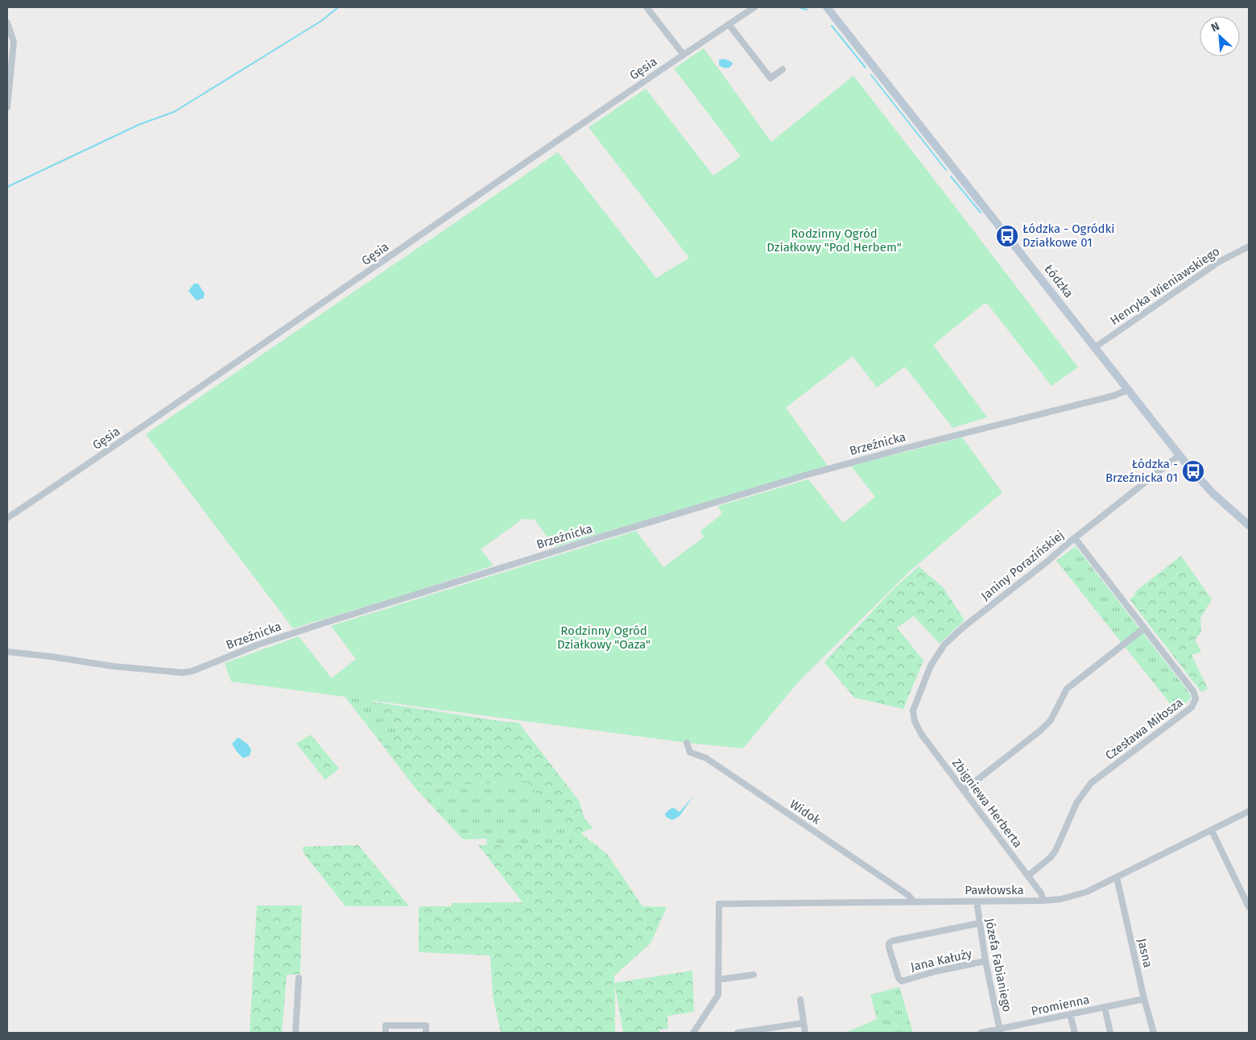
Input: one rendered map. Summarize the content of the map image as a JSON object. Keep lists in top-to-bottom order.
{
  "streets": {
    "main road": ["Łódzka"],
    "street": [
      "Gęsia",
      "Henryka Wieniawskiego",
      "Brzeźnicka",
      "Janiny Porazińskiej",
      "Czesława Miłosza",
      "Zbigniewa Herberta",
      "Widok",
      "Pawłowska",
      "Jasna",
      "Jana Kałuży",
      "Józefa Fabianiego",
      "Promienna"
    ]
  },
  "crossings": [
    ["Łódzka", "Henryka Wieniawskiego"],
    ["Łódzka", "Brzeźnicka"],
    ["Łódzka", "Janiny Porazińskiej"],
    ["Janiny Porazińskiej", "Czesława Miłosza"],
    ["Janiny Porazińskiej", "Zbigniewa Herberta"],
    ["Czesława Miłosza", "Zbigniewa Herberta"],
    ["Zbigniewa Herberta", "Pawłowska"],
    ["Widok", "Pawłowska"],
    ["Pawłowska", "Jasna"],
    ["Pawłowska", "Józefa Fabianiego"],
    ["Jasna", "Promienna"],
    ["Jana Kałuży", "Józefa Fabianiego"],
    ["Józefa Fabianiego", "Promienna"]
  ],
  "parks": ["Rodzinny Ogród Działkowy \"Pod Herbem\"", "Rodzinny Ogród Działkowy \"Oaza\""],
  "places": {
    "bus stop": ["Łódzka - Ogródki Działkowe 01", "Łódzka - Brzeźnicka 01"]
  },
  "north": "top left"
}
